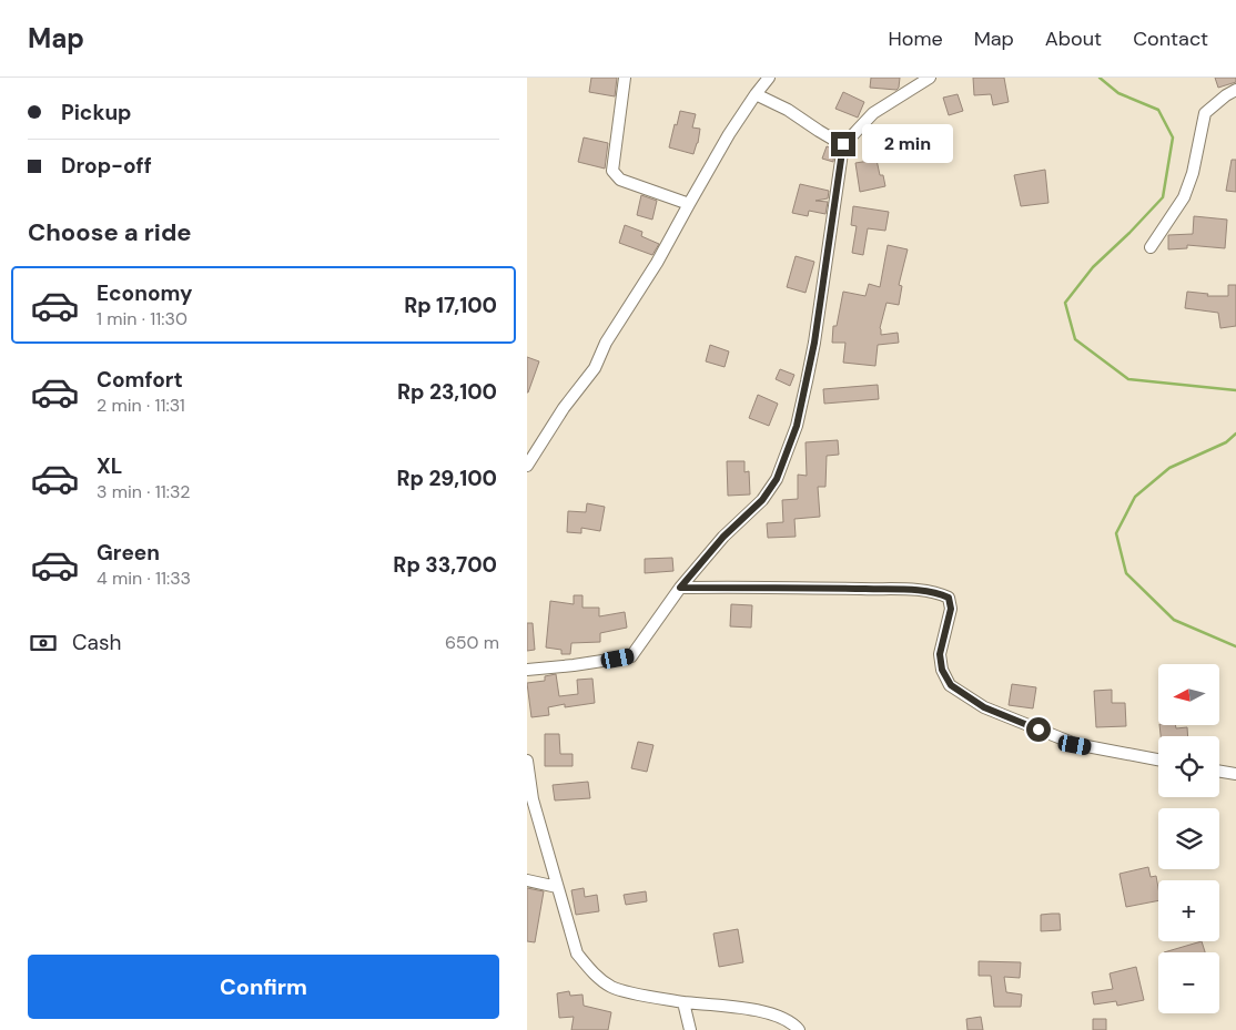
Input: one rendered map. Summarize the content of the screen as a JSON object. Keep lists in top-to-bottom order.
{
  "north": "left",
  "page": {
    "header": "Map",
    "nav": [
      "Home",
      "Map",
      "About",
      "Contact"
    ],
    "banner": ["Pickup", "Drop-off"],
    "bubble": "2 min",
    "heading": "Choose a ride",
    "list": [
      {
        "name": "Economy",
        "note": "1 min · 11:30",
        "value": "Rp 17,100"
      },
      {
        "name": "Comfort",
        "note": "2 min · 11:31",
        "value": "Rp 23,100"
      },
      {
        "name": "XL",
        "note": "3 min · 11:32",
        "value": "Rp 29,100"
      },
      {
        "name": "Green",
        "note": "4 min · 11:33",
        "value": "Rp 33,700"
      }
    ],
    "pay": ["Cash", "650 m"],
    "map_buttons": ["+", "−"],
    "buttons": "Confirm"
  }
}
